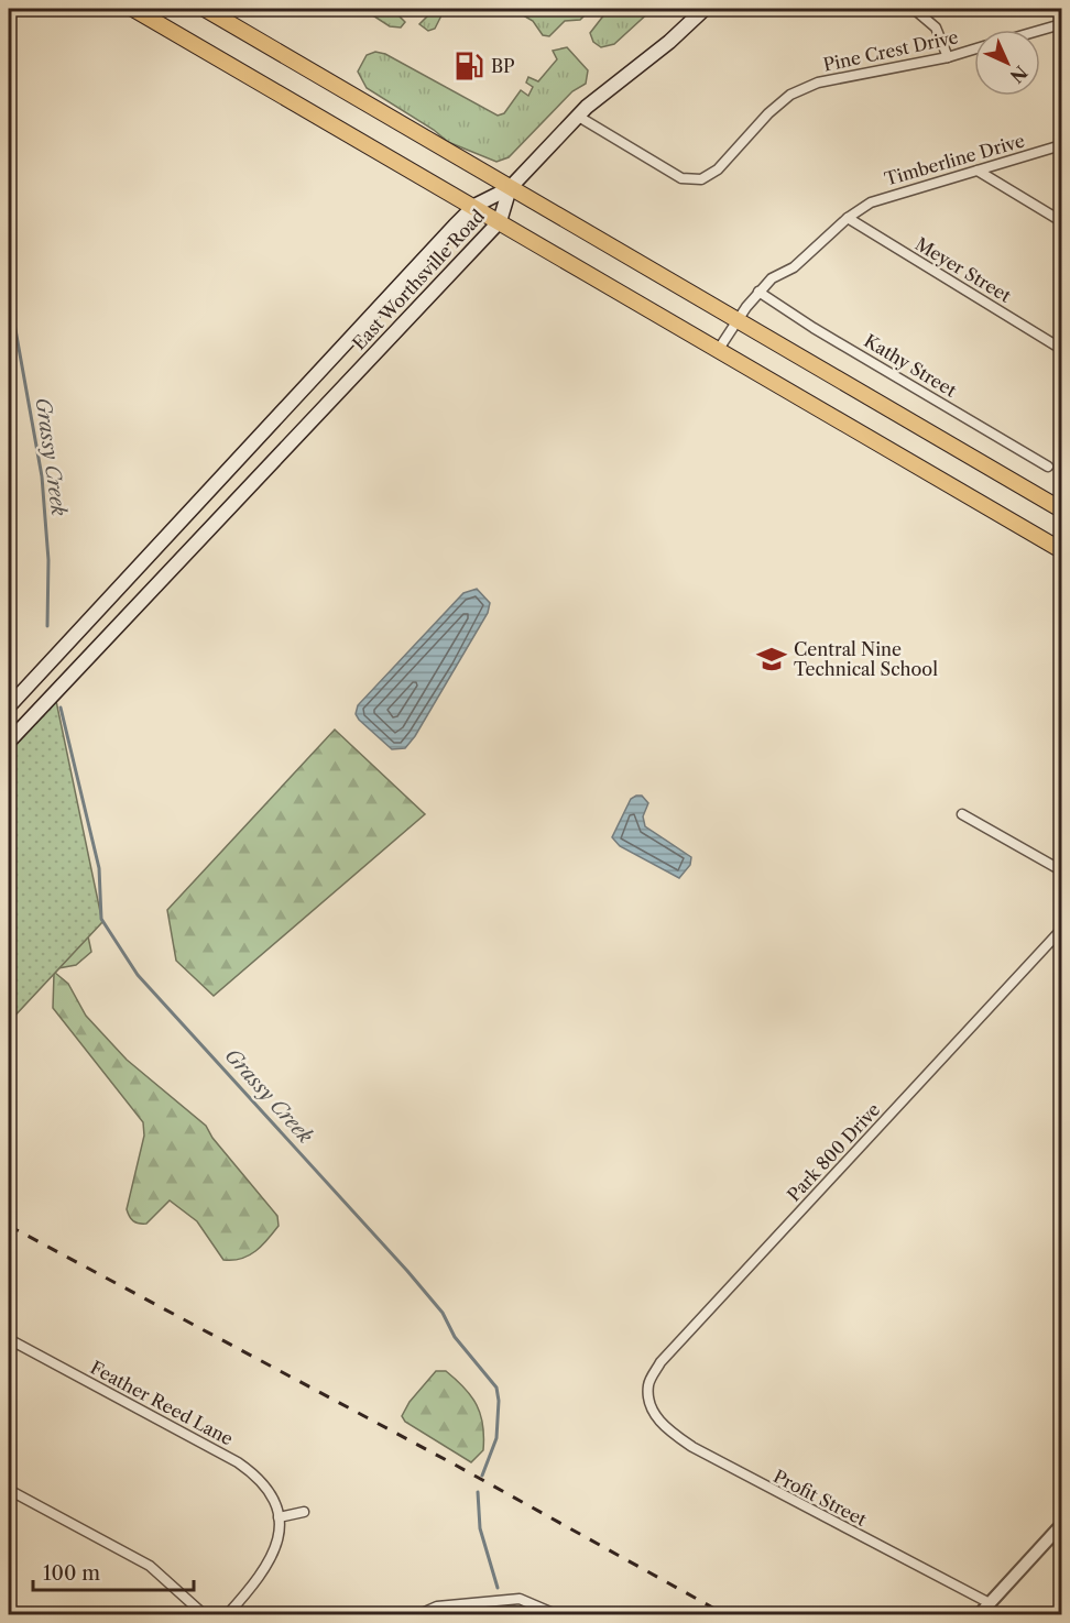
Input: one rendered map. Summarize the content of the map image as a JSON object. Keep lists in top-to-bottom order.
{
  "streets": {
    "main road": ["East Worthsville Road"],
    "street": [
      "Pine Crest Drive",
      "Timberline Drive",
      "Meyer Street",
      "Kathy Street",
      "Park 800 Drive",
      "Feather Reed Lane",
      "Profit Street"
    ]
  },
  "crossings": [
    ["Timberline Drive", "Meyer Street"],
    ["Timberline Drive", "Kathy Street"],
    ["Park 800 Drive", "Profit Street"]
  ],
  "water": ["Grassy Creek"],
  "places": {
    "fuel station": ["BP"],
    "school or university": ["Central Nine Technical School"]
  },
  "scale_bar": "100 m",
  "north": "bottom right"
}
